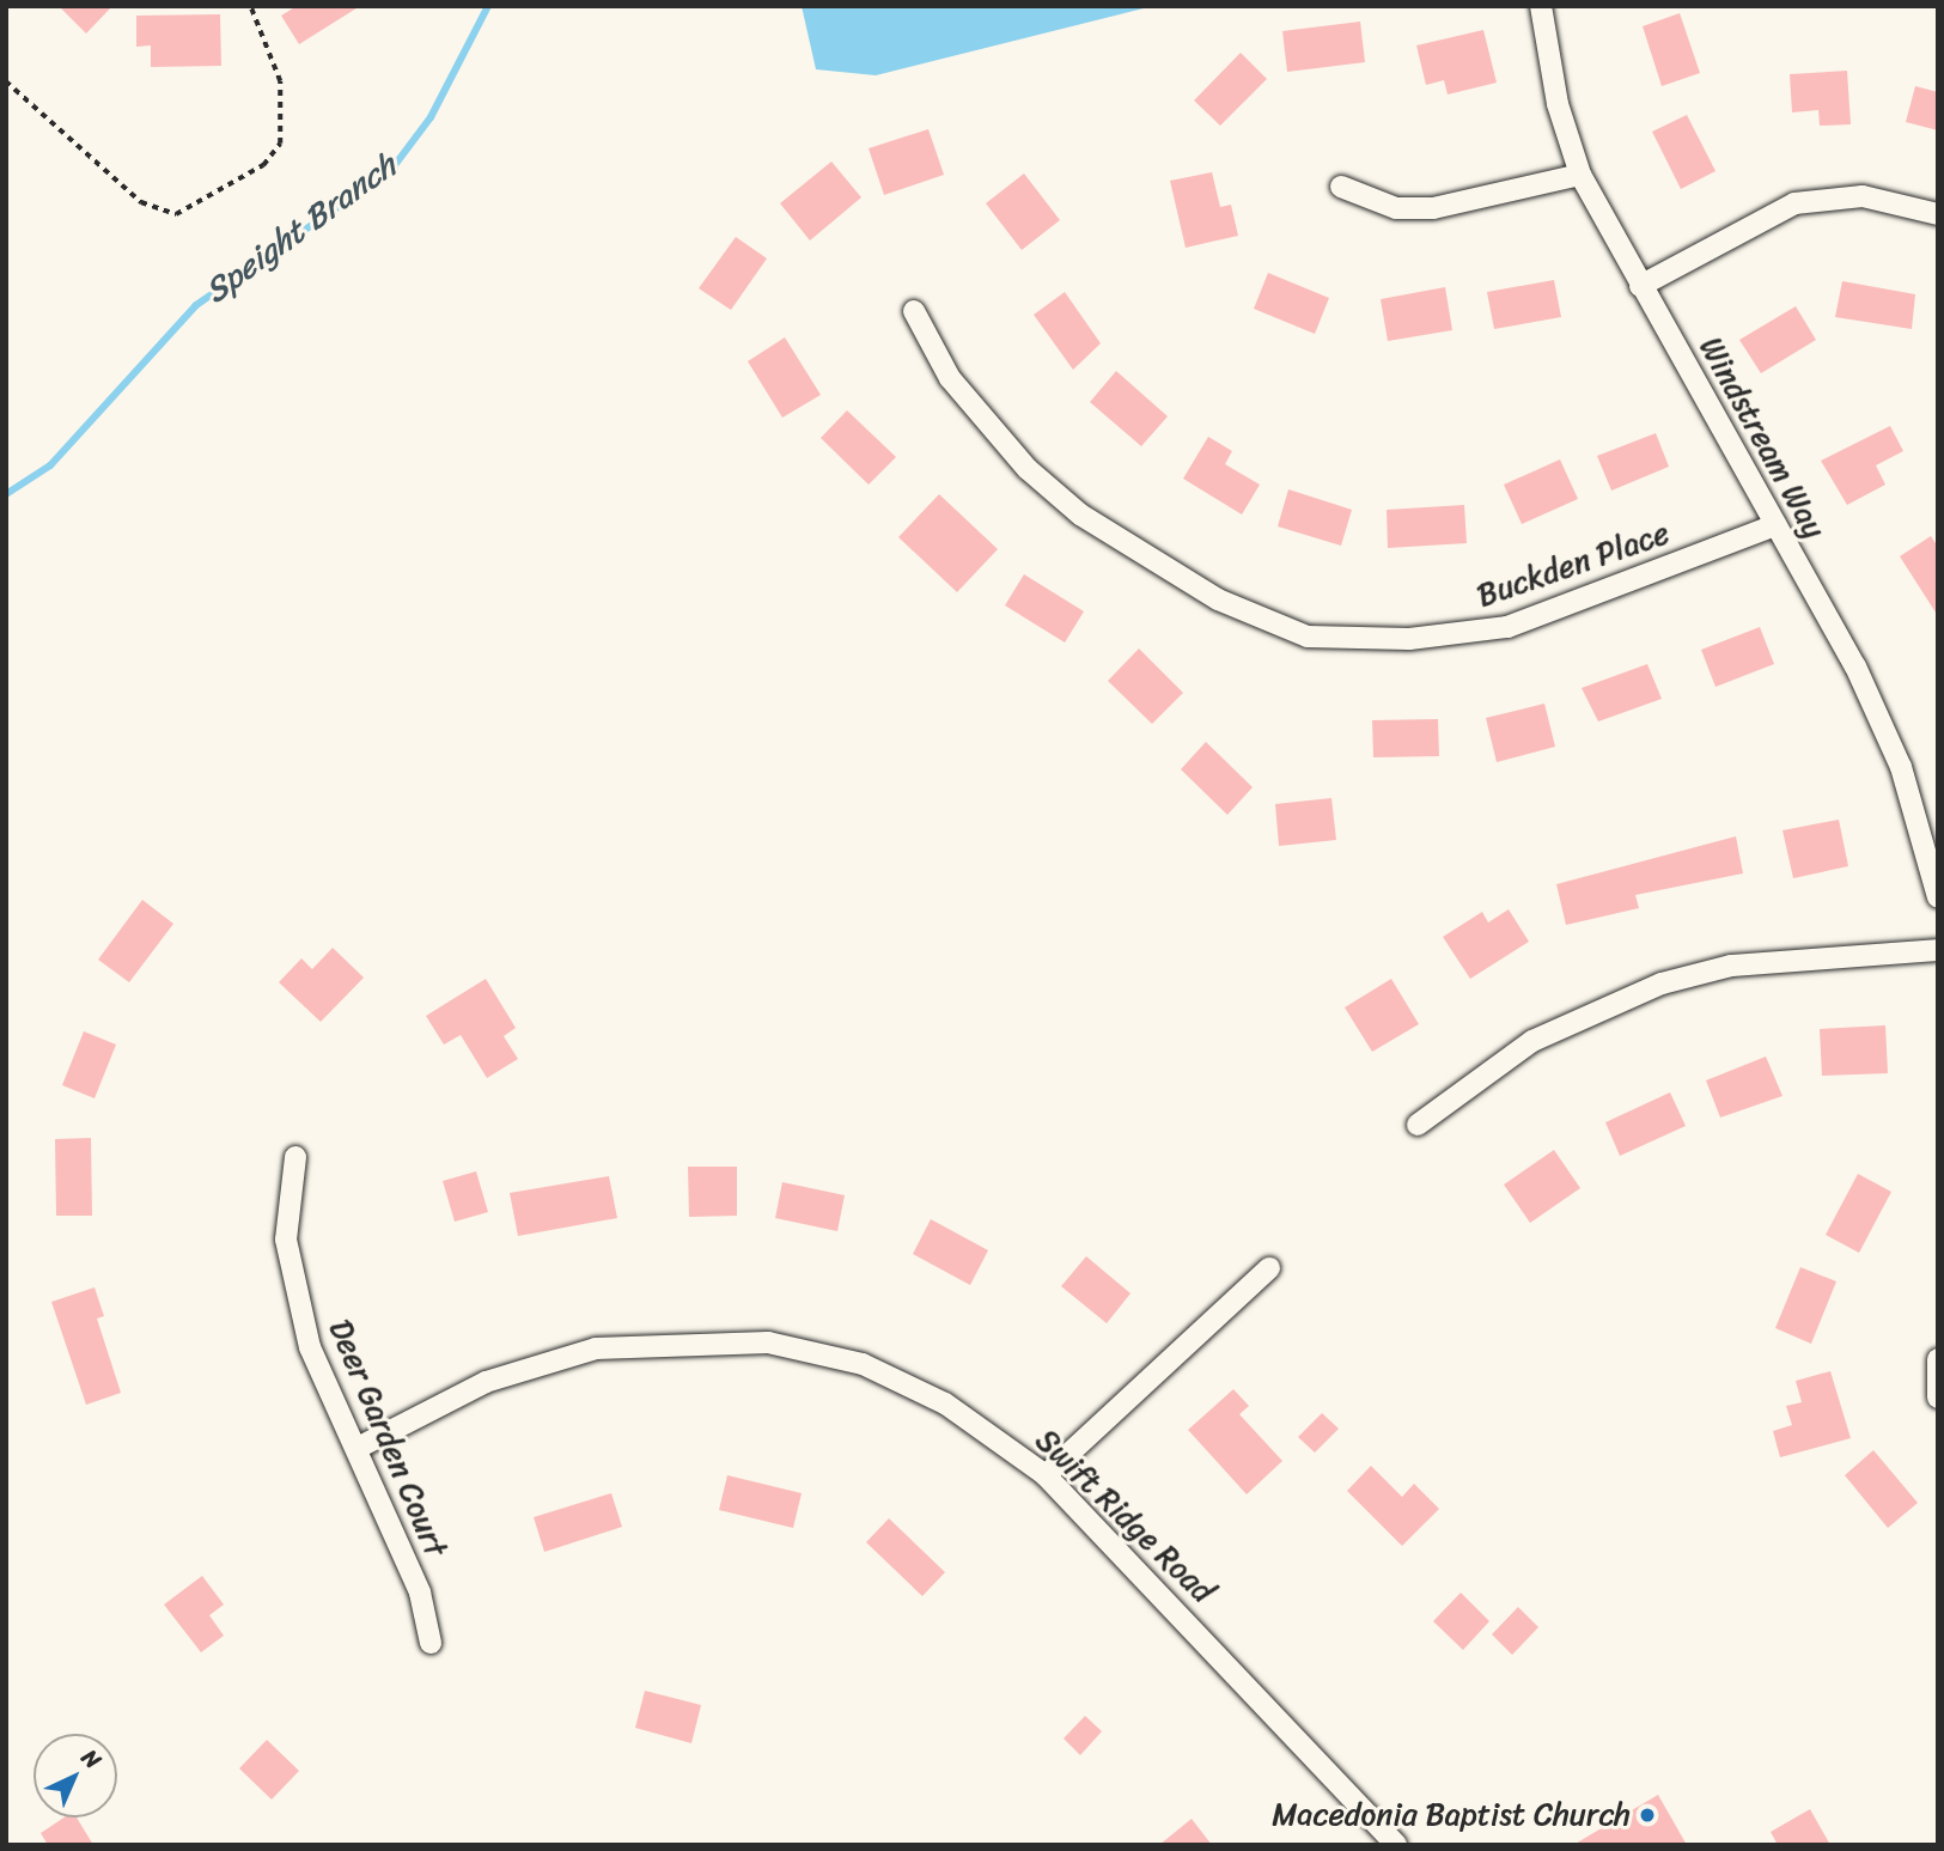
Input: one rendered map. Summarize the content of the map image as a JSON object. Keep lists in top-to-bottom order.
{
  "streets": {
    "street": [
      "Windstream Way",
      "Buckden Place",
      "Deer Garden Court",
      "Swift Ridge Road"
    ]
  },
  "crossings": [
    ["Windstream Way", "Buckden Place"],
    ["Deer Garden Court", "Swift Ridge Road"]
  ],
  "water": ["Speight Branch"],
  "places": ["Macedonia Baptist Church"],
  "north": "top right"
}
